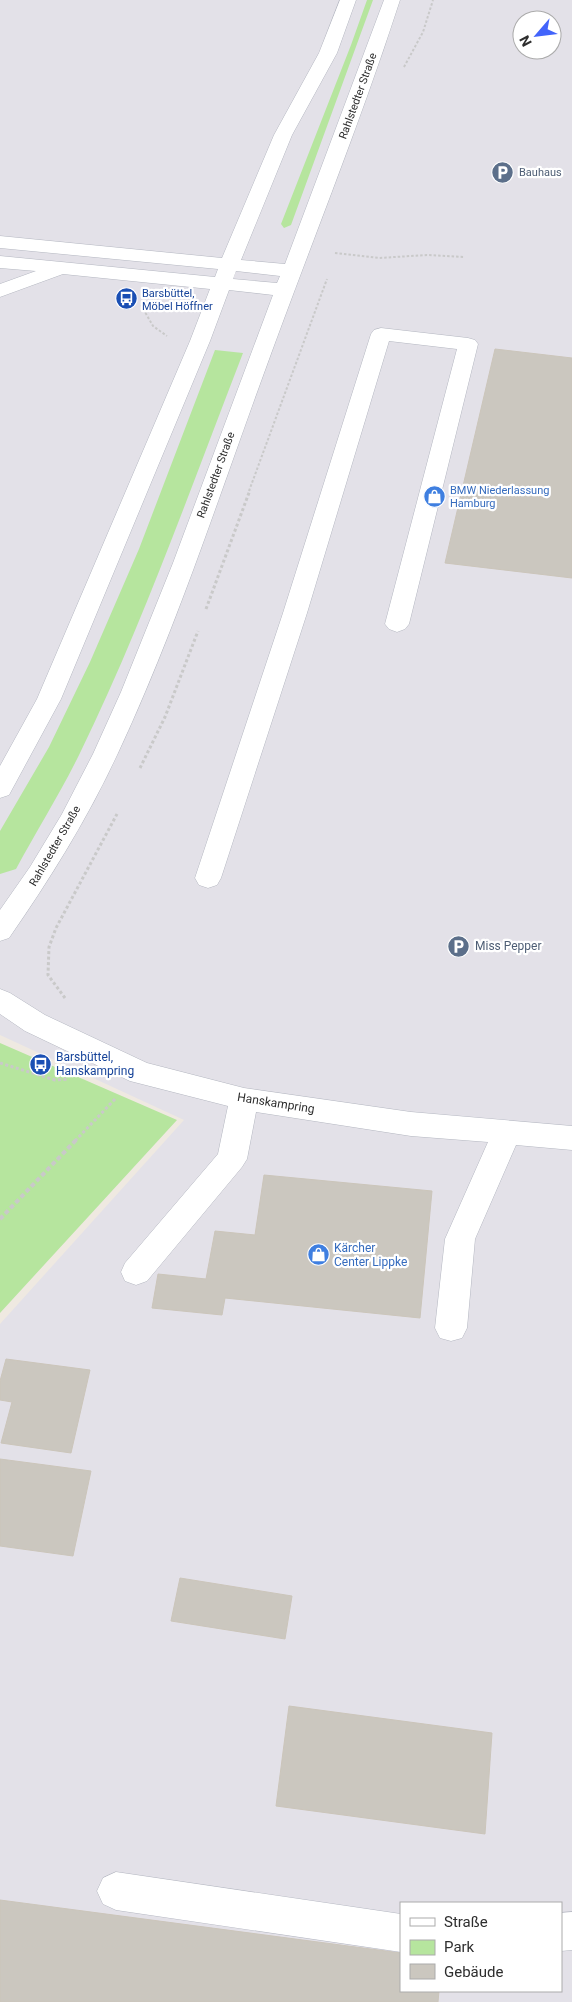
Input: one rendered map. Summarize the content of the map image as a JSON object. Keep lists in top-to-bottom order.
{
  "streets": {
    "street": ["Rahlstedter Straße", "Hanskampring"]
  },
  "places": {
    "parking": ["Bauhaus", "Miss Pepper"],
    "bus stop": ["Barsbüttel, Möbel Höffner", "Barsbüttel, Hanskampring"],
    "shop": ["BMW Niederlassung Hamburg", "Kärcher Center Lippke"]
  },
  "legend": ["Straße", "Park", "Gebäude"],
  "north": "bottom left"
}
